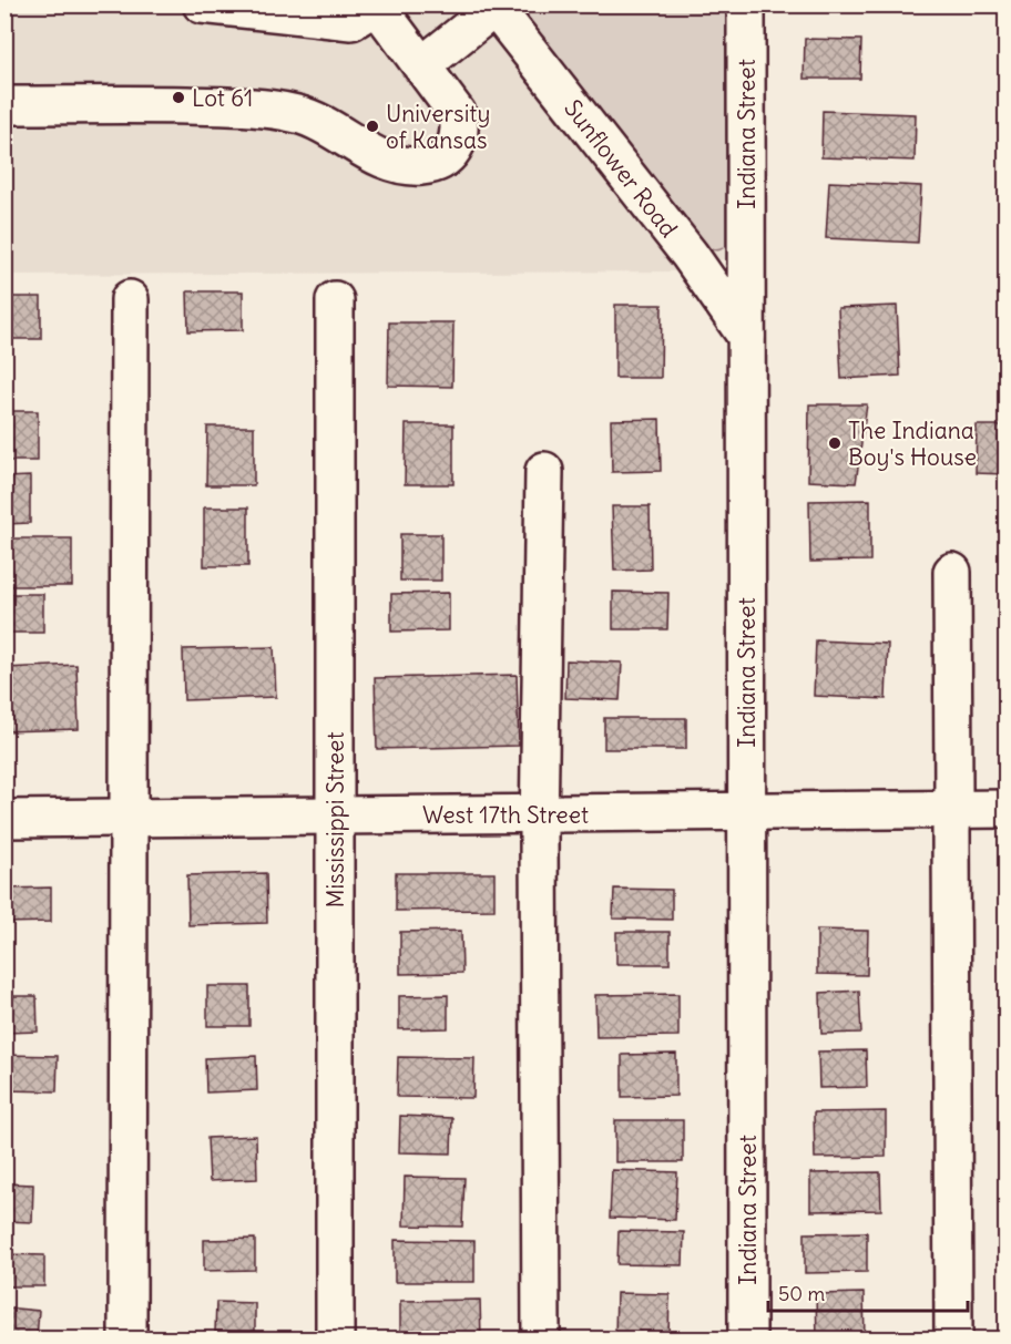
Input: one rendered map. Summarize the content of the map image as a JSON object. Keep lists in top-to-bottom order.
{
  "streets": {
    "street": [
      "Indiana Street",
      "Sunflower Road",
      "West 17th Street",
      "Mississippi Street"
    ]
  },
  "crossings": [
    ["Indiana Street", "Sunflower Road"],
    ["Indiana Street", "West 17th Street"],
    ["West 17th Street", "Mississippi Street"]
  ],
  "places": ["Lot 61", "University of Kansas", "The Indiana Boy's House"],
  "scale_bar": "50 m"
}
